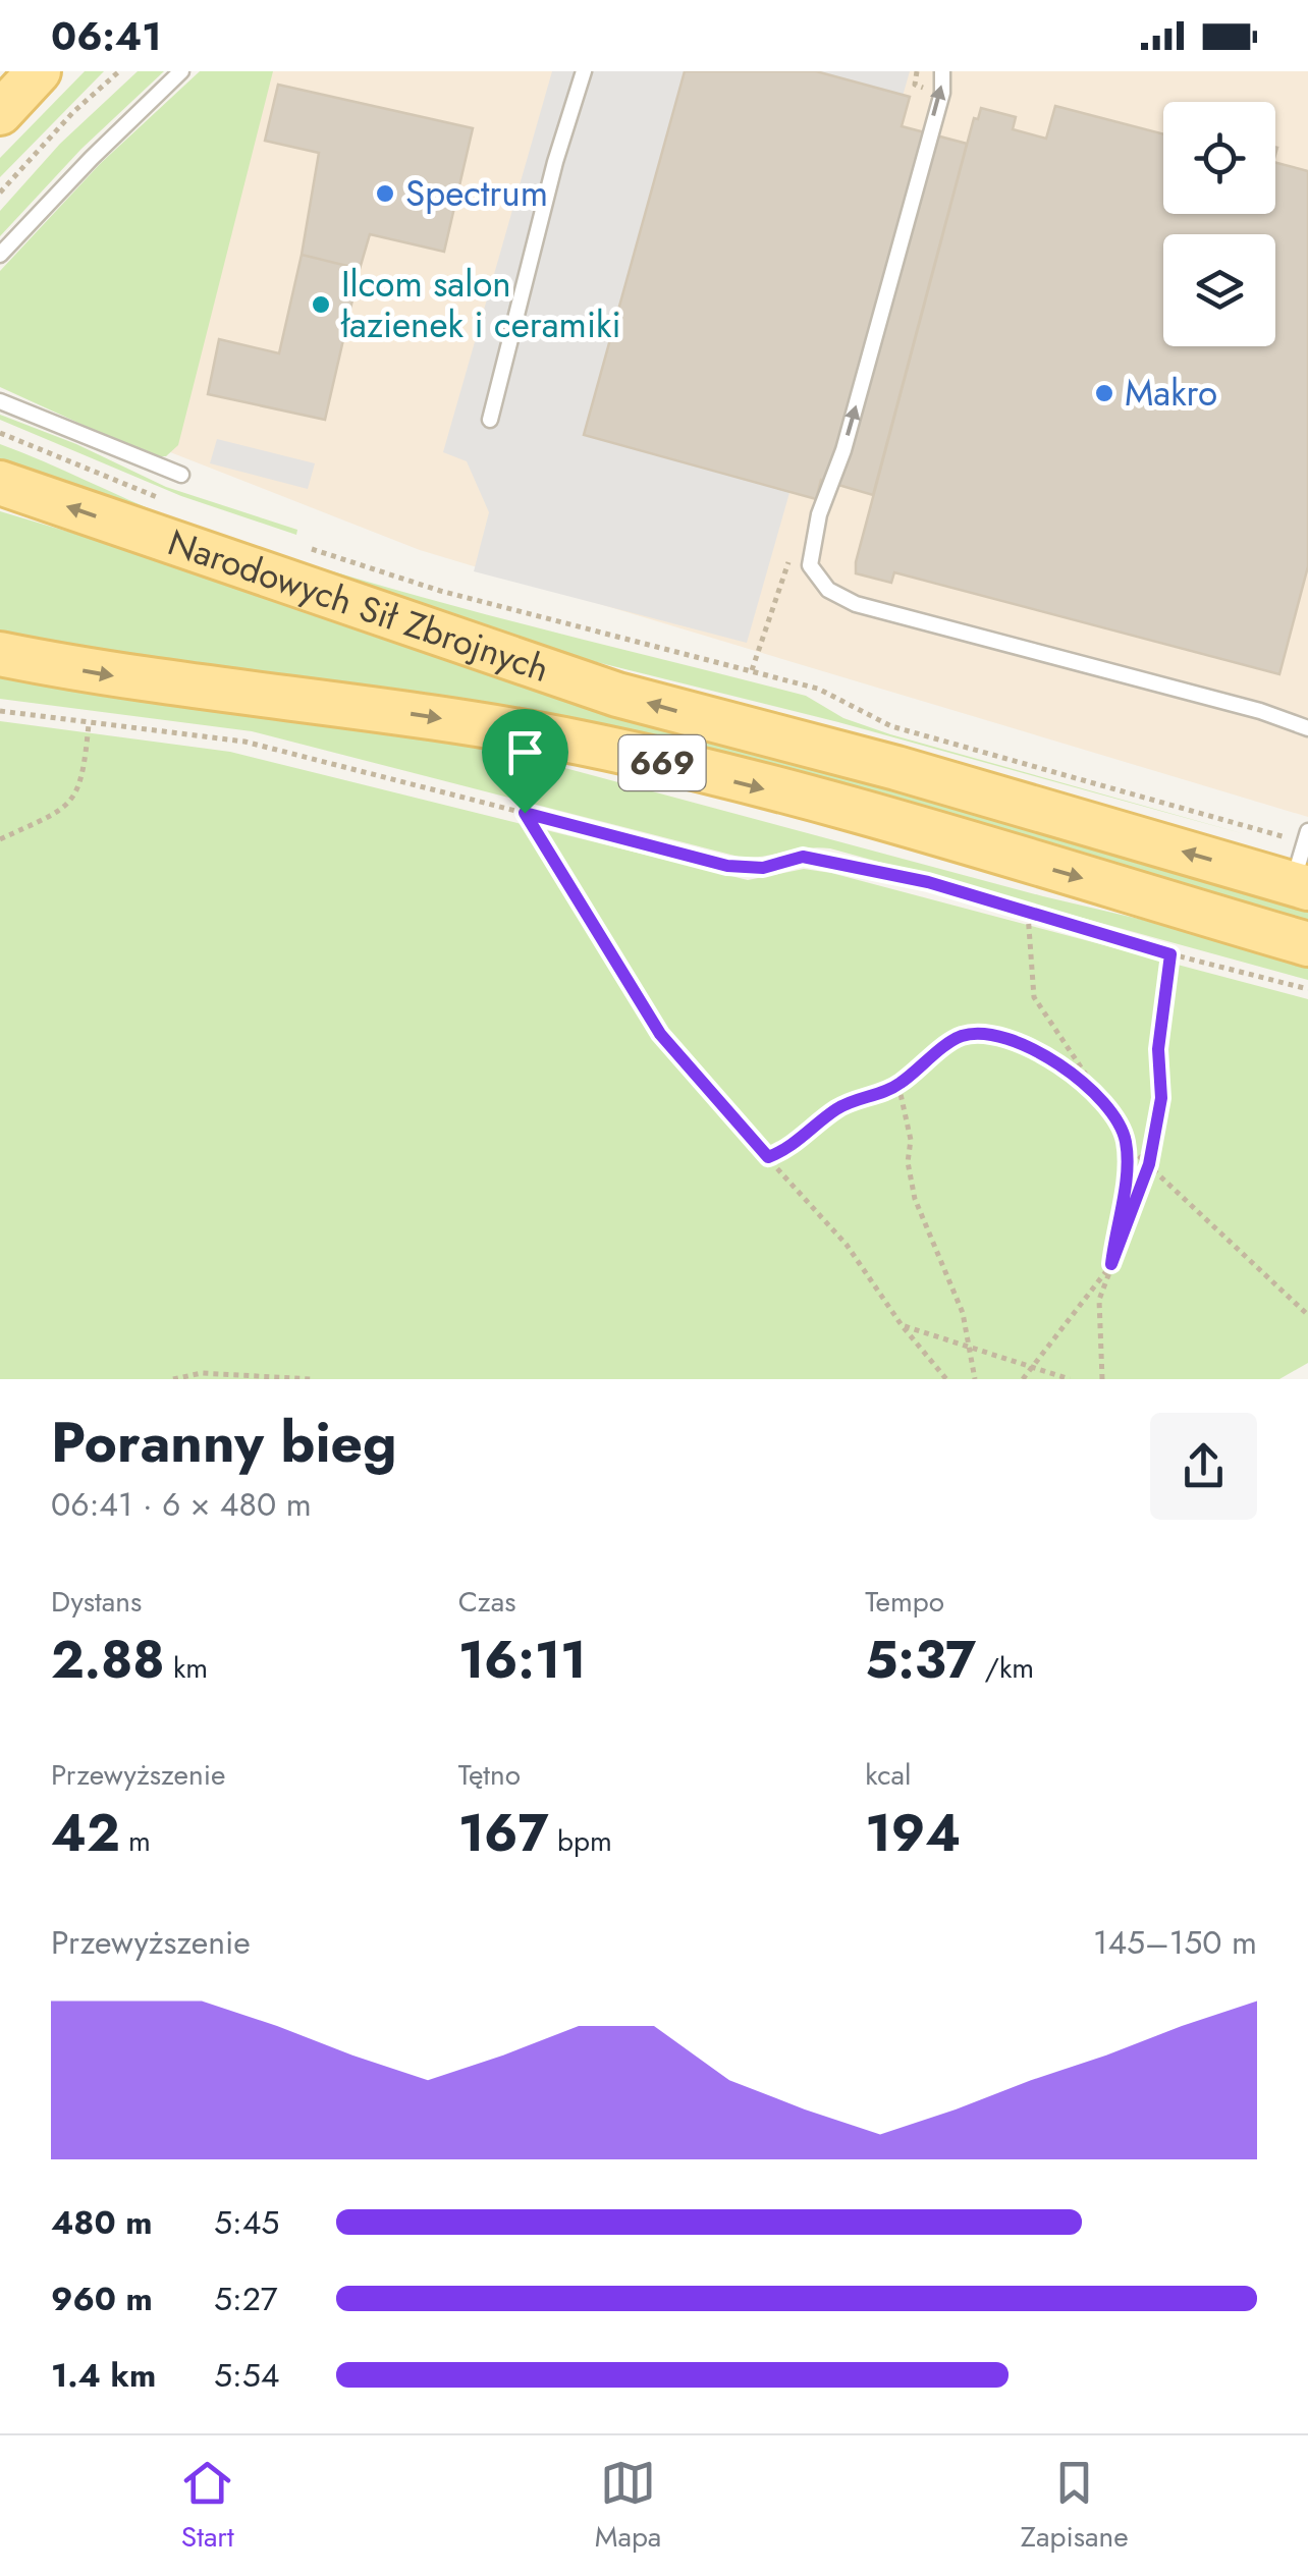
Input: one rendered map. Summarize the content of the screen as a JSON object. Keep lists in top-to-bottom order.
{
  "streets": {
    "main road": ["Narodowych Sił Zbrojnych", "669"]
  },
  "places": ["Spectrum", "Ilcom salon łazienek i ceramiki", "Makro"],
  "page": {
    "status": "06:41",
    "heading": ["Poranny bieg", "06:41 · 6 × 480 m"],
    "stats": [
      ["Dystans", "2.88 km"],
      ["Czas", "16:11"],
      ["Tempo", "5:37 /km"],
      ["Przewyższenie", "42 m"],
      ["Tętno", "167 bpm"],
      ["kcal", "194"]
    ],
    "chart": ["Przewyższenie", "145–150 m"],
    "list": [
      {
        "name": "480 m",
        "note": "5:45"
      },
      {
        "name": "960 m",
        "note": "5:27"
      },
      {
        "name": "1.4 km",
        "note": "5:54"
      }
    ],
    "tabs": ["Start", "Mapa", "Zapisane"]
  }
}
